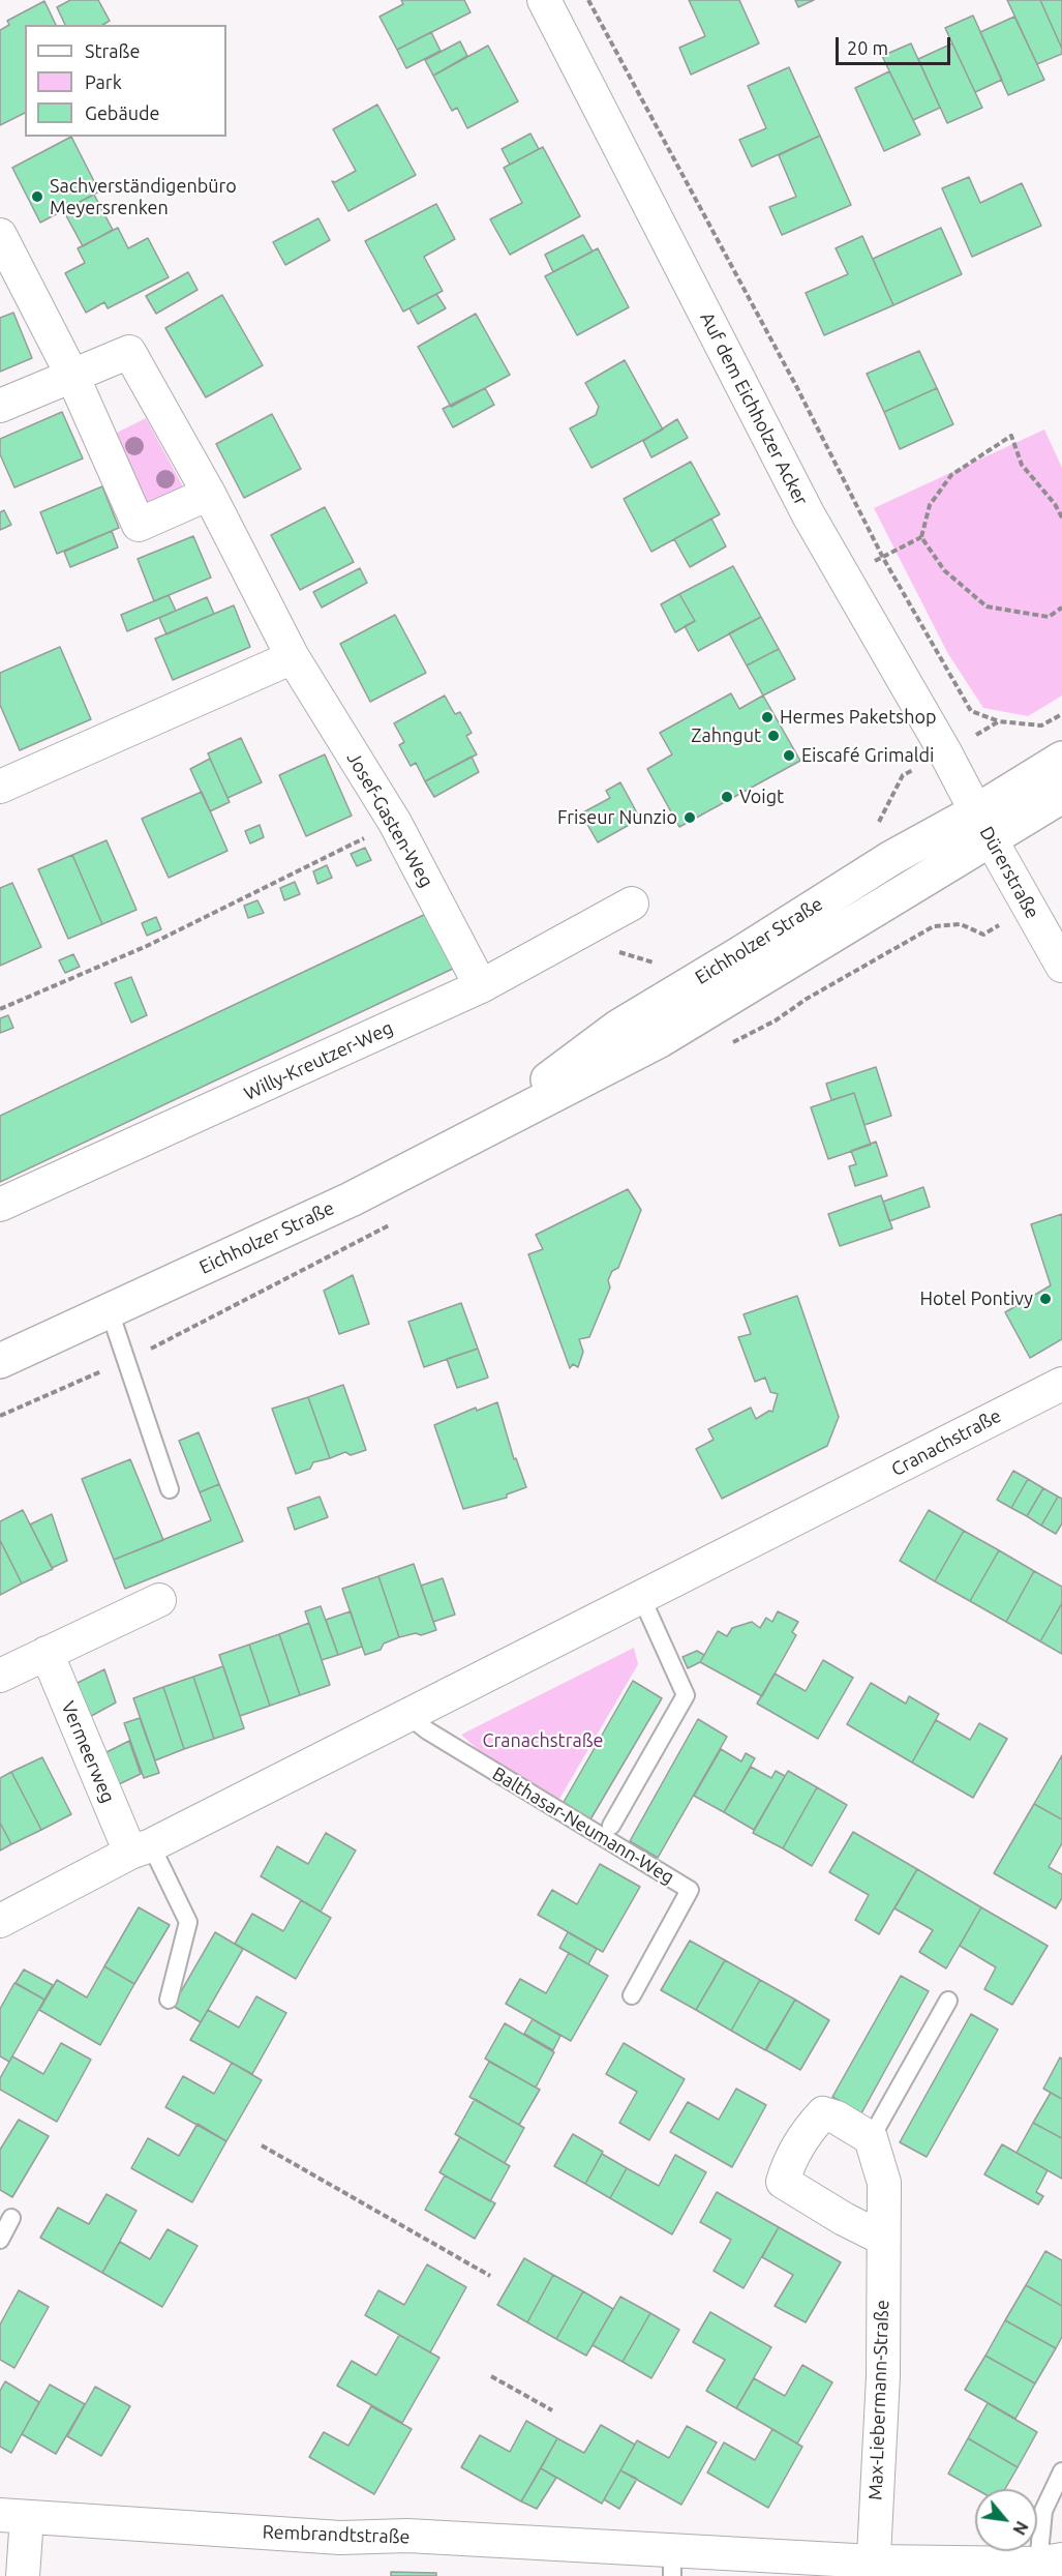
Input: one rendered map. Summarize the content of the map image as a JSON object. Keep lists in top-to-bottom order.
{
  "streets": {
    "main road": ["Eichholzer Straße"],
    "street": [
      "Auf dem Eichholzer Acker",
      "Josef-Gasten-Weg",
      "Dürerstraße",
      "Willy-Kreutzer-Weg",
      "Cranachstraße",
      "Vermeerweg",
      "Max-Liebermann-Straße",
      "Rembrandtstraße"
    ],
    "lane": ["Balthasar-Neumann-Weg"]
  },
  "crossings": [
    ["Auf dem Eichholzer Acker", "Dürerstraße"],
    ["Auf dem Eichholzer Acker", "Eichholzer Straße"],
    ["Josef-Gasten-Weg", "Willy-Kreutzer-Weg"],
    ["Dürerstraße", "Eichholzer Straße"],
    ["Cranachstraße", "Vermeerweg"],
    ["Cranachstraße", "Balthasar-Neumann-Weg"],
    ["Max-Liebermann-Straße", "Rembrandtstraße"]
  ],
  "parks": ["Cranachstraße"],
  "places": [
    "Sachverständigenbüro Meyersrenken",
    "Hermes Paketshop",
    "Zahngut",
    "Eiscafé Grimaldi",
    "Voigt",
    "Friseur Nunzio",
    "Hotel Pontivy"
  ],
  "legend": ["Straße", "Park", "Gebäude"],
  "scale_bar": "20 m",
  "north": "bottom right"
}
